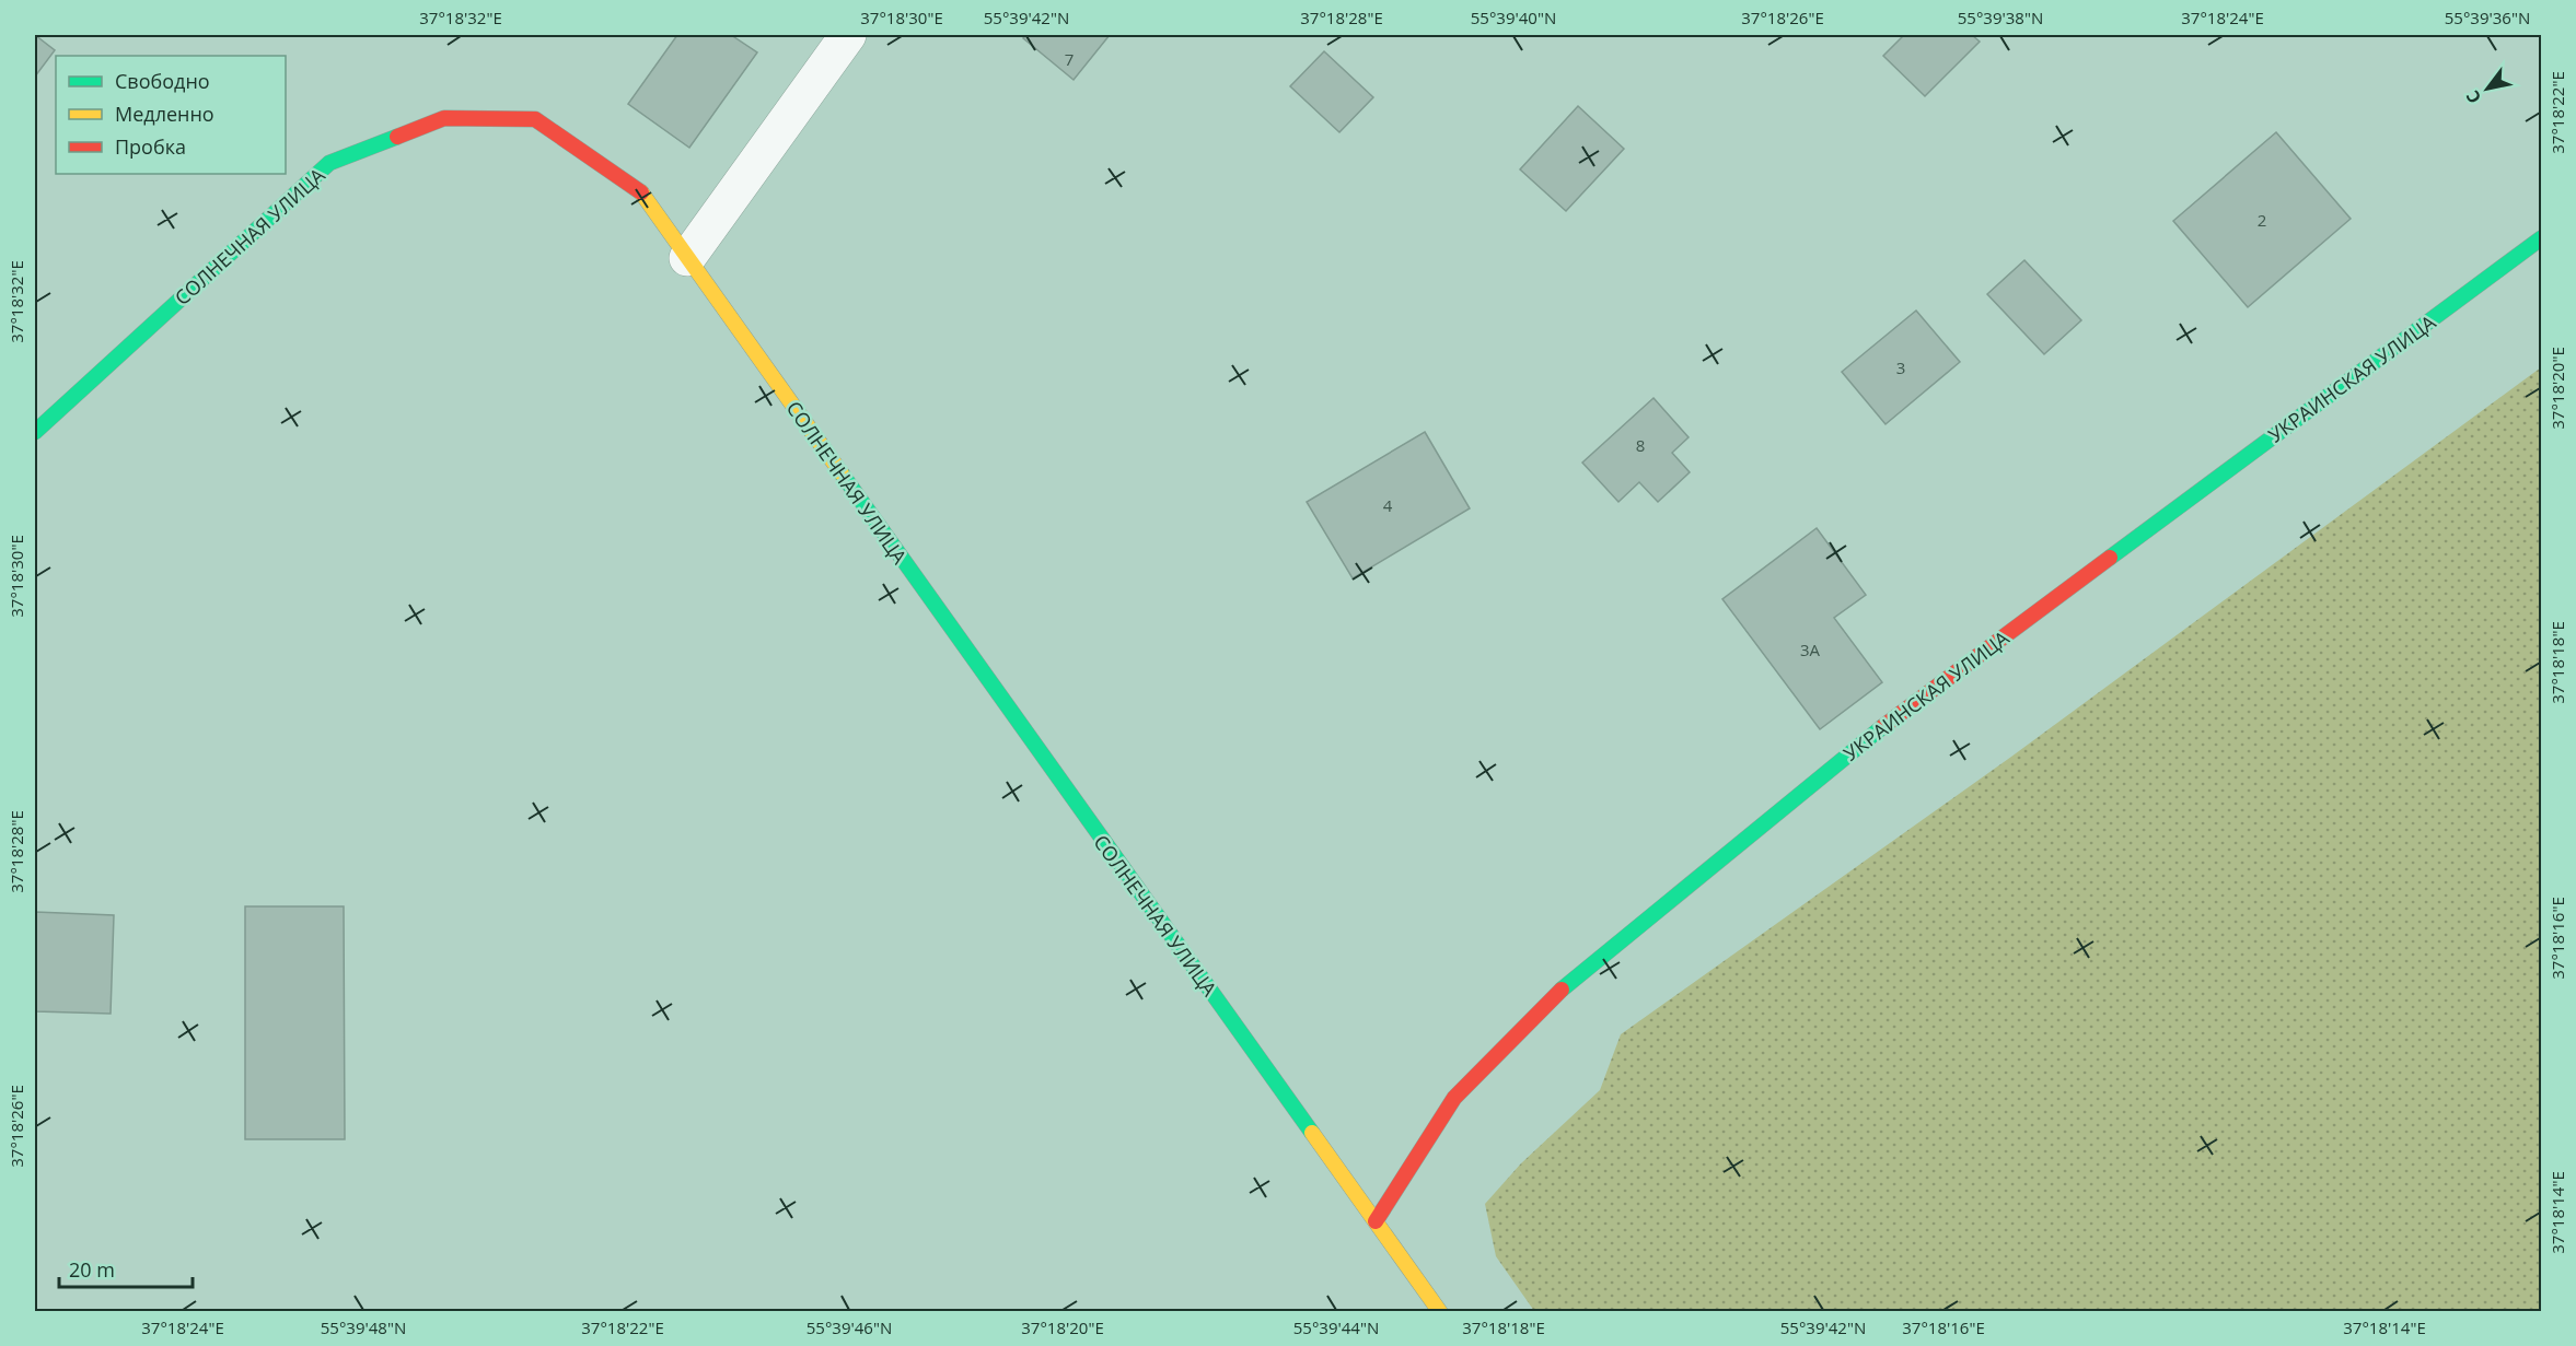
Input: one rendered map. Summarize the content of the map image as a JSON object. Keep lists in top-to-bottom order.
{
  "streets": {
    "street": ["СОЛНЕЧНАЯ УЛИЦА", "УКРАИНСКАЯ УЛИЦА"]
  },
  "crossings": [
    ["СОЛНЕЧНАЯ УЛИЦА", "УКРАИНСКАЯ УЛИЦА"]
  ],
  "house_numbers": [
    "7",
    "2",
    "3",
    "8",
    "4",
    "3А"
  ],
  "legend": ["Свободно", "Медленно", "Пробка"],
  "scale_bar": "20 m",
  "north": "bottom left",
  "coordinates": [
    "37°18'32\"E",
    "37°18'30\"E",
    "55°39'42\"N",
    "37°18'28\"E",
    "55°39'40\"N",
    "37°18'26\"E",
    "55°39'38\"N",
    "37°18'24\"E",
    "55°39'36\"N",
    "37°18'22\"E",
    "37°18'20\"E",
    "37°18'18\"E",
    "37°18'16\"E",
    "37°18'14\"E",
    "55°39'48\"N",
    "55°39'46\"N",
    "55°39'44\"N"
  ]
}
